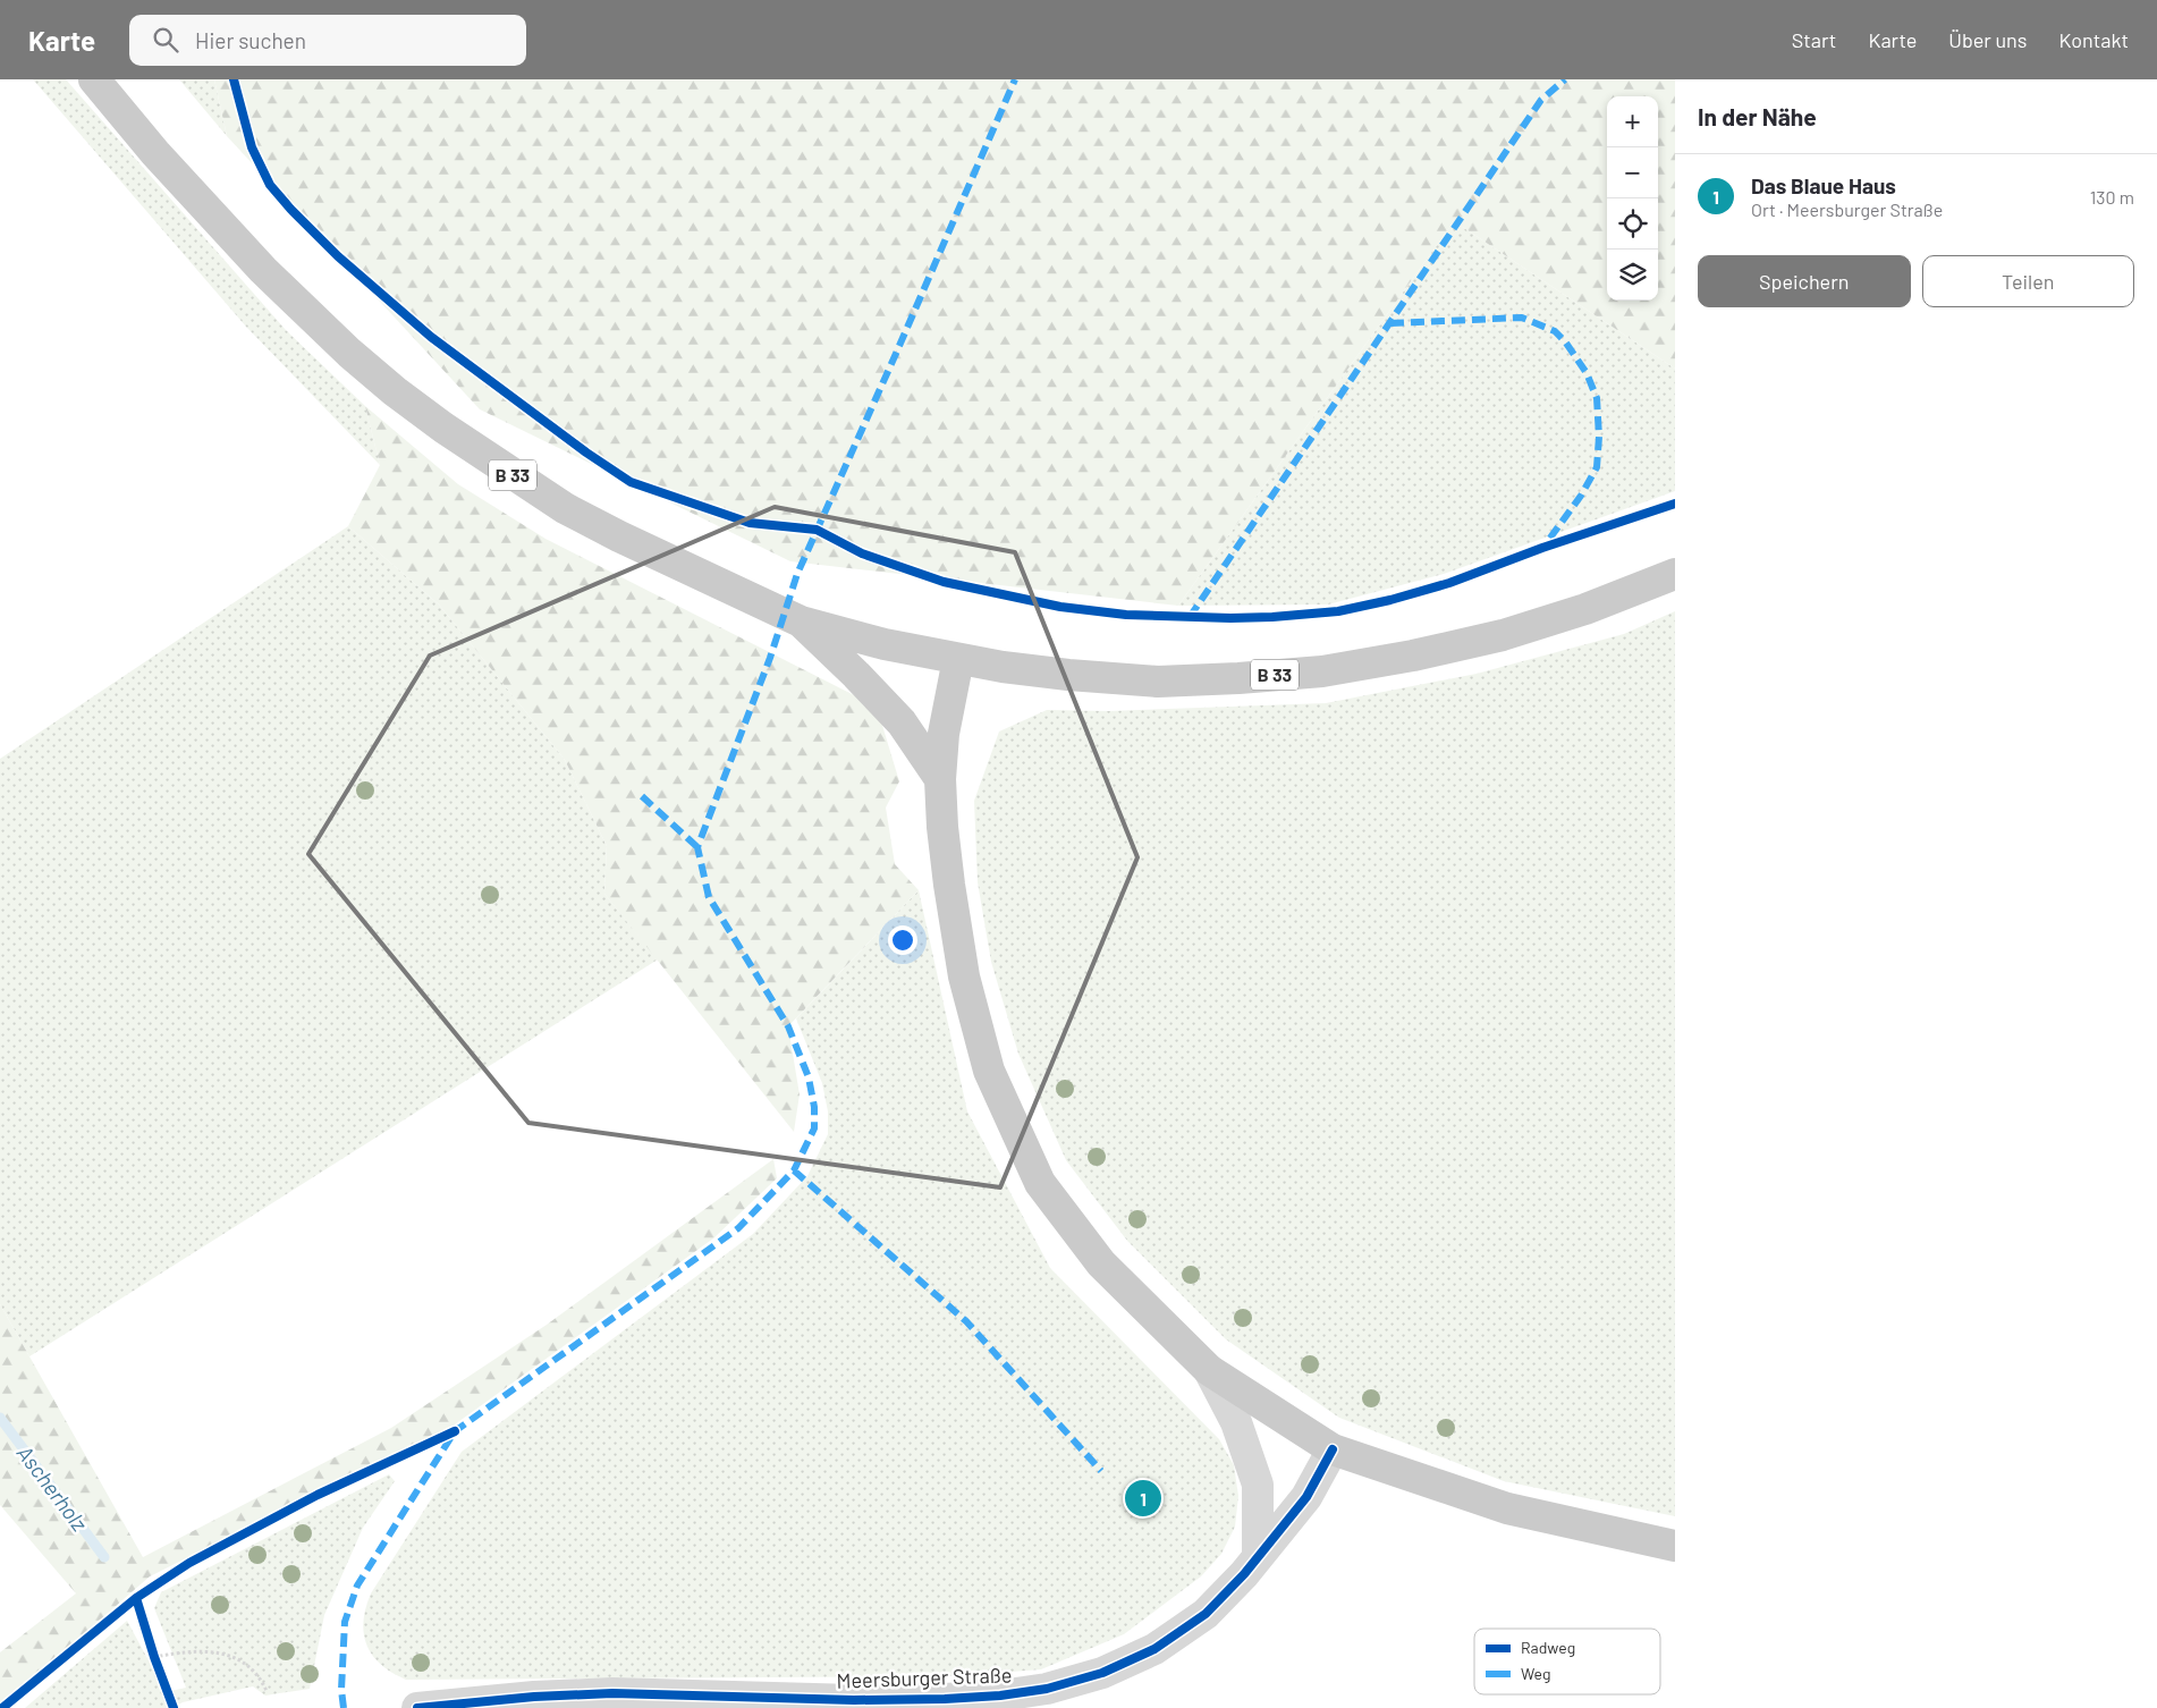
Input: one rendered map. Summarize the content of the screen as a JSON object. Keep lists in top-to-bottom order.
{
  "streets": {
    "main road": ["B 33"],
    "street": ["Meersburger Straße"]
  },
  "water": ["Ascherholz"],
  "legend": ["Radweg", "Weg"],
  "page": {
    "header": "Karte",
    "search": "Hier suchen",
    "nav": [
      "Start",
      "Karte",
      "Über uns",
      "Kontakt"
    ],
    "heading": "In der Nähe",
    "map_buttons": ["+", "−"],
    "list": [
      {
        "mark": "1",
        "name": "Das Blaue Haus",
        "note": "Ort · Meersburger Straße",
        "value": "130 m"
      }
    ],
    "buttons": ["Speichern", "Teilen"],
    "pins": "1"
  }
}
